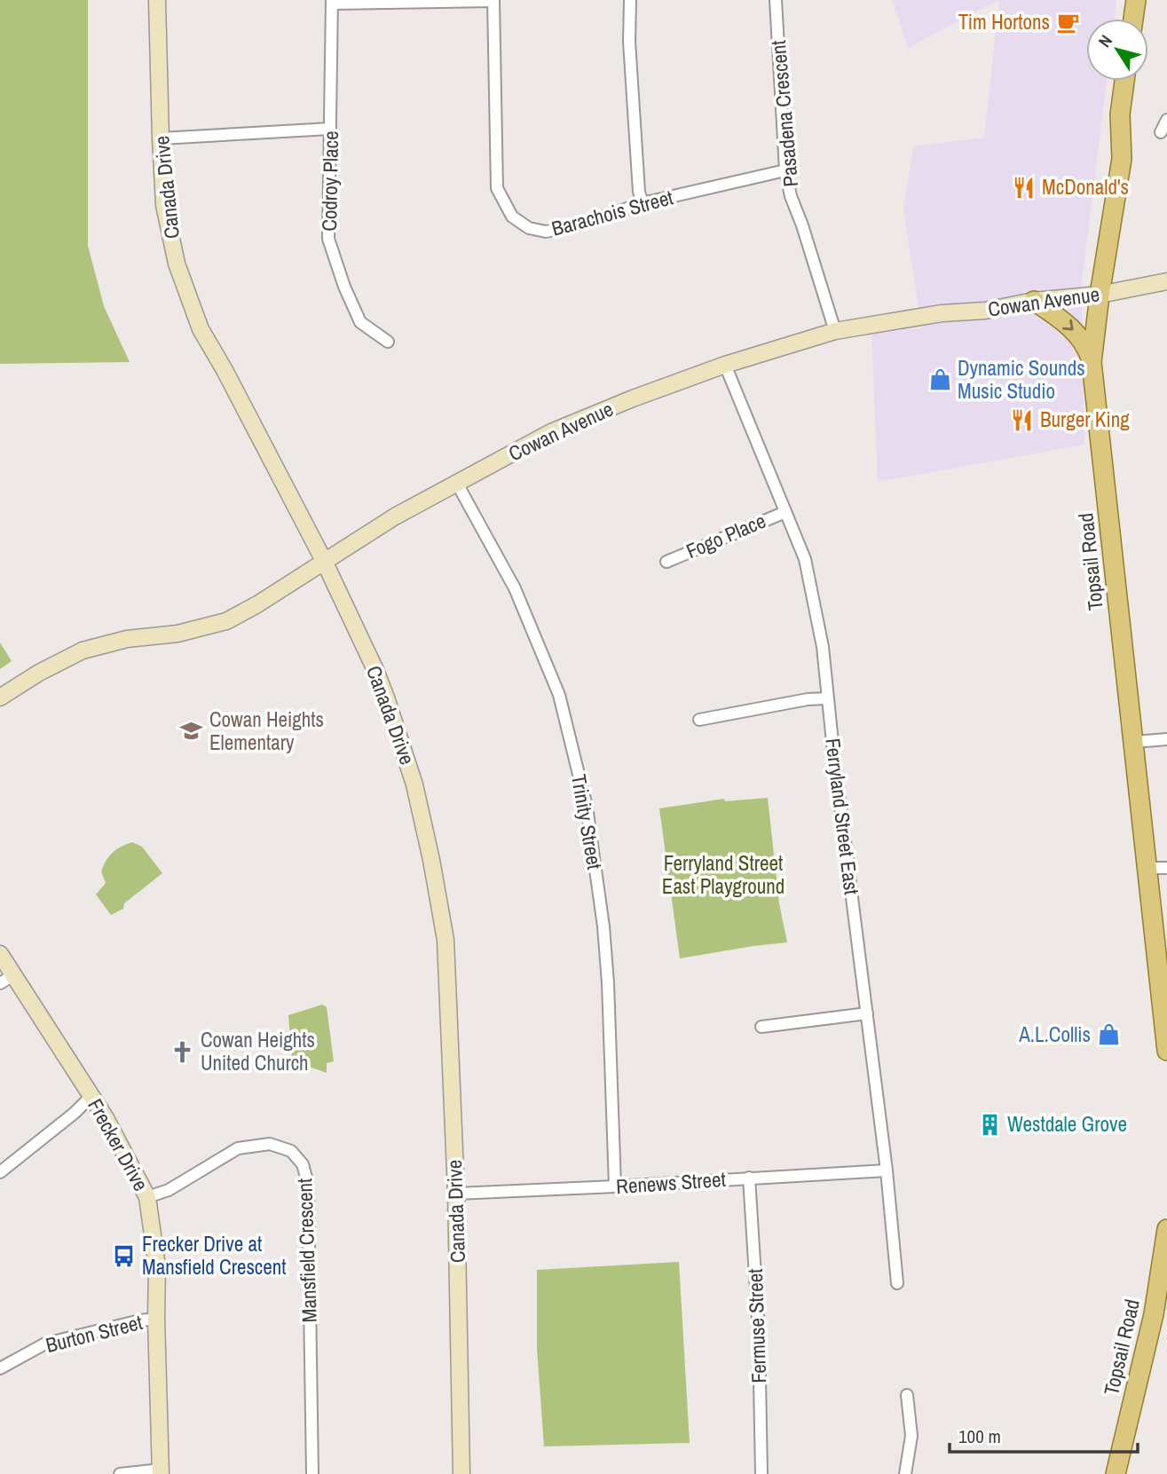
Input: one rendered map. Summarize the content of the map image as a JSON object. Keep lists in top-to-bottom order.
{
  "streets": {
    "main road": ["Topsail Road"],
    "street": [
      "Pasadena Crescent",
      "Codroy Place",
      "Canada Drive",
      "Barachois Street",
      "Cowan Avenue",
      "Fogo Place",
      "Ferryland Street East",
      "Trinity Street",
      "Frecker Drive",
      "Renews Street",
      "Mansfield Crescent",
      "Fermuse Street",
      "Burton Street"
    ]
  },
  "crossings": [
    ["Pasadena Crescent", "Barachois Street"],
    ["Pasadena Crescent", "Cowan Avenue"],
    ["Canada Drive", "Cowan Avenue"],
    ["Canada Drive", "Renews Street"],
    ["Cowan Avenue", "Topsail Road"],
    ["Cowan Avenue", "Ferryland Street East"],
    ["Cowan Avenue", "Trinity Street"],
    ["Fogo Place", "Ferryland Street East"],
    ["Ferryland Street East", "Renews Street"],
    ["Trinity Street", "Renews Street"],
    ["Frecker Drive", "Mansfield Crescent"],
    ["Frecker Drive", "Burton Street"],
    ["Renews Street", "Fermuse Street"]
  ],
  "parks": ["Ferryland Street East Playground"],
  "places": {
    "cafe": ["Tim Hortons"],
    "restaurant": ["McDonald's", "Burger King"],
    "shop": ["Dynamic Sounds Music Studio", "A.L.Collis"],
    "school or university": ["Cowan Heights Elementary"],
    "church": ["Cowan Heights United Church"],
    "building": ["Westdale Grove"],
    "bus stop": ["Frecker Drive at Mansfield Crescent"]
  },
  "scale_bar": "100 m",
  "north": "top left"
}
